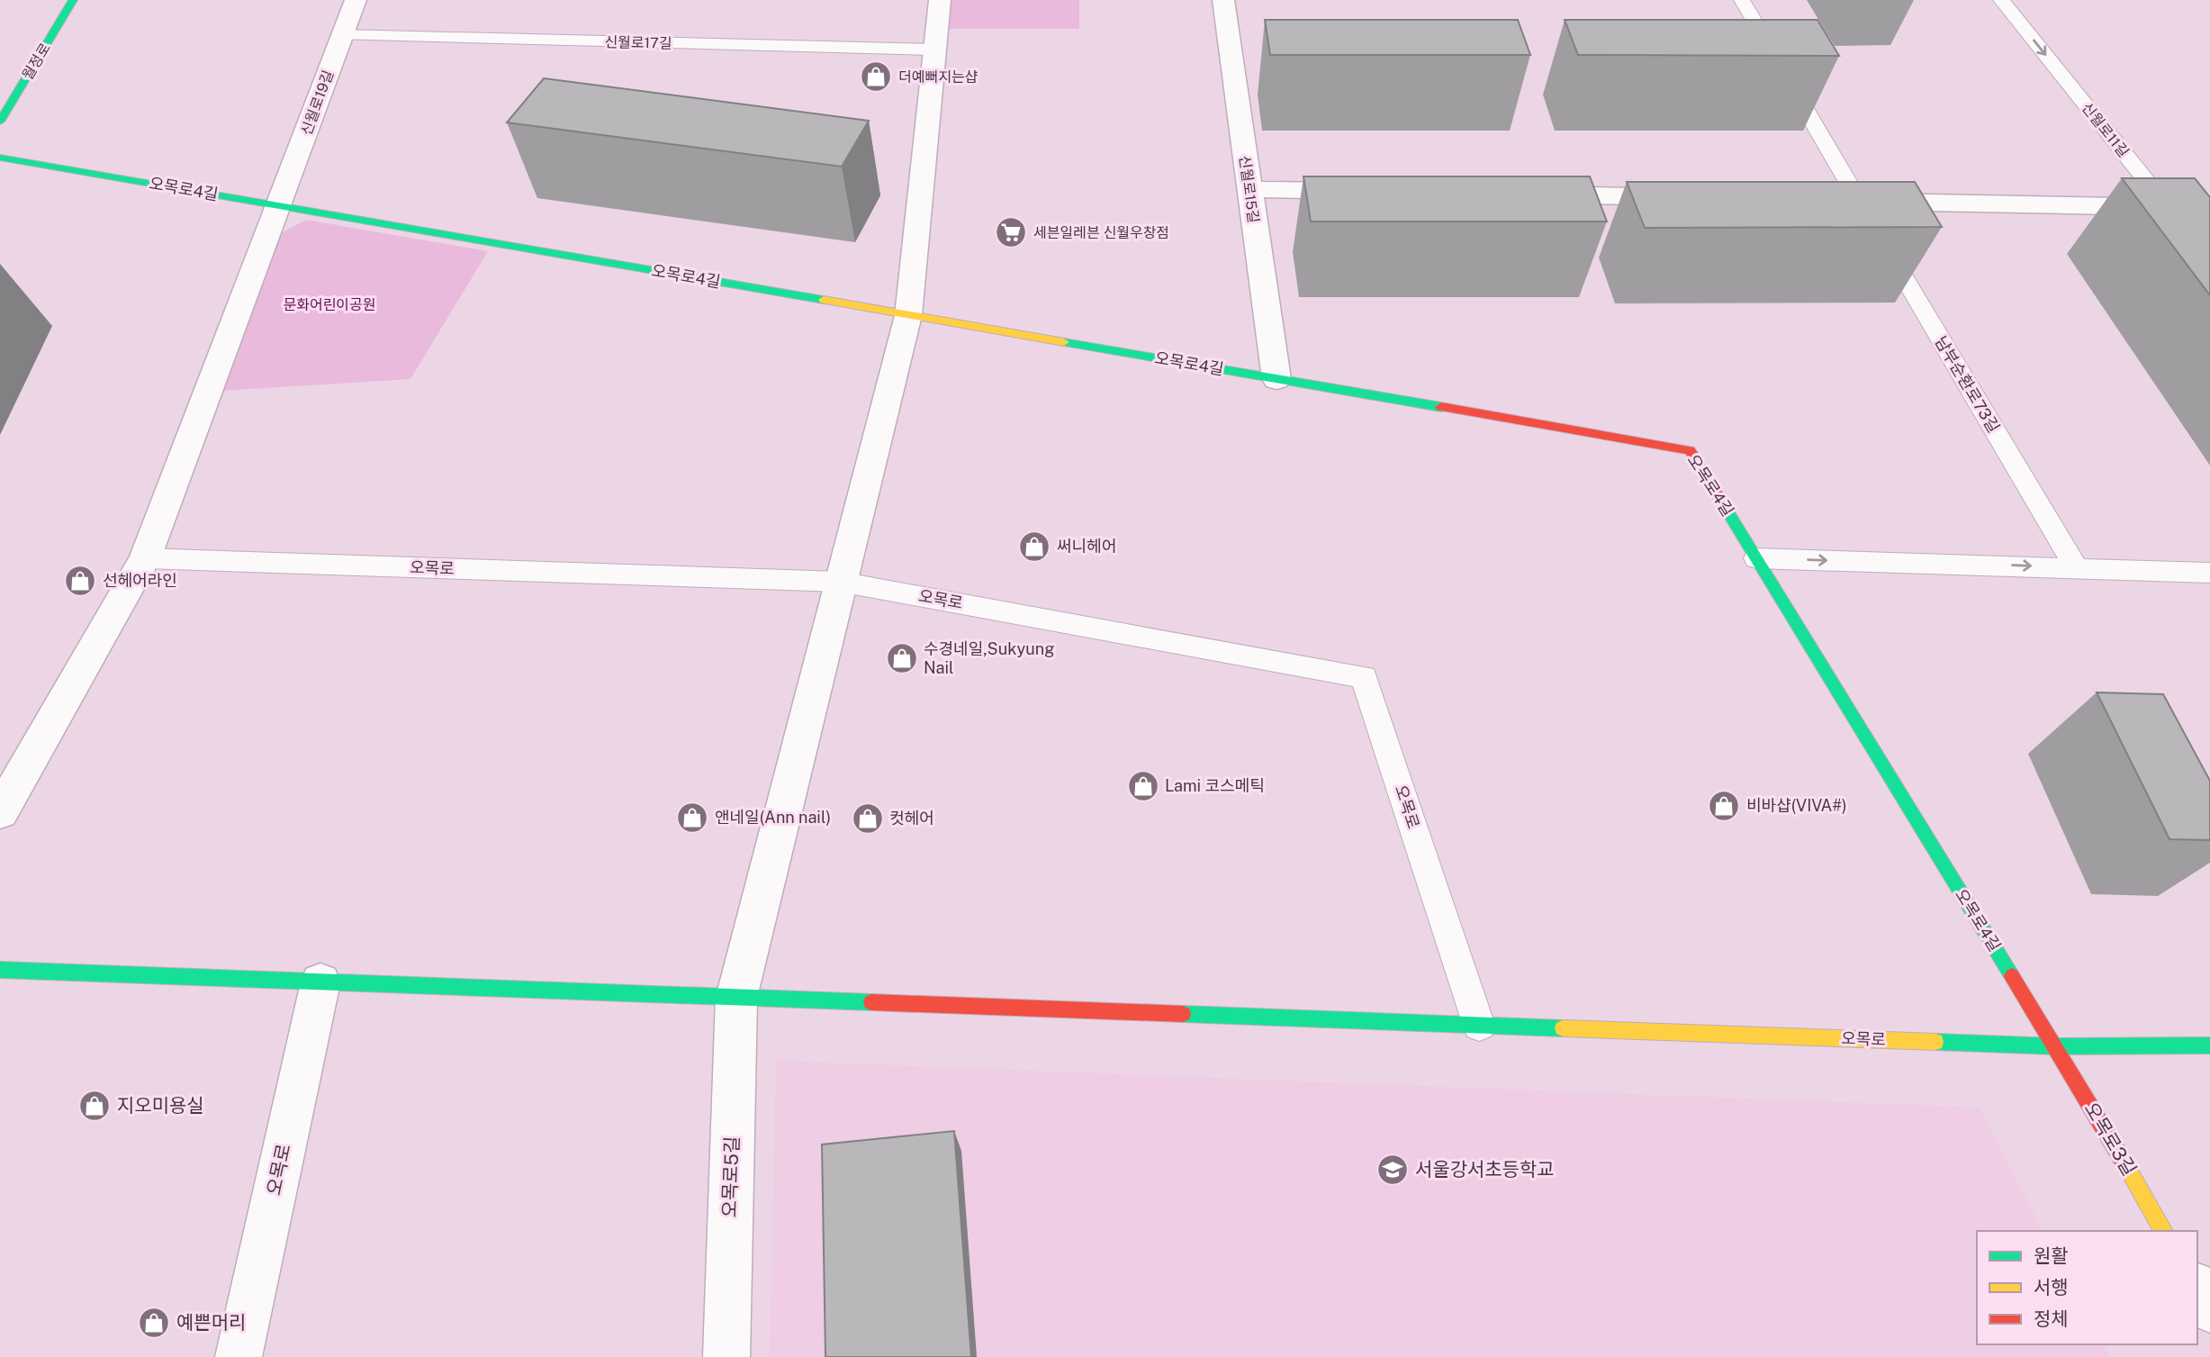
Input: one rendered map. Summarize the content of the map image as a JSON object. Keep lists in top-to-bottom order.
{
  "streets": {
    "street": [
      "월정로",
      "신월로19길",
      "오목로4길",
      "신월로15길",
      "오목로",
      "오목로3길",
      "오목로5길"
    ],
    "lane": ["신월로17길", "신월로11길", "남부순환로73길"]
  },
  "crossings": [
    ["신월로17길", "신월로19길"],
    ["신월로19길", "오목로4길"],
    ["오목로4길", "신월로15길"],
    ["오목로4길", "오목로"],
    ["오목로4길", "오목로3길"],
    ["오목로4길", "오목로5길"],
    ["오목로", "오목로3길"],
    ["오목로", "오목로5길"]
  ],
  "one_way": ["신월로11길"],
  "parks": ["문화어린이공원"],
  "places": {
    "shop": [
      "더예뻐지는샵",
      "써니헤어",
      "선헤어라인",
      "수경네일,Sukyung Nail",
      "Lami 코스메틱",
      "비바샵(VIVA#)",
      "앤네일(Ann nail)",
      "컷헤어",
      "지오미용실",
      "예쁜머리"
    ],
    "supermarket": ["세븐일레븐 신월우창점"],
    "school or university": ["서울강서초등학교"]
  },
  "legend": ["원활", "서행", "정체"]
}
